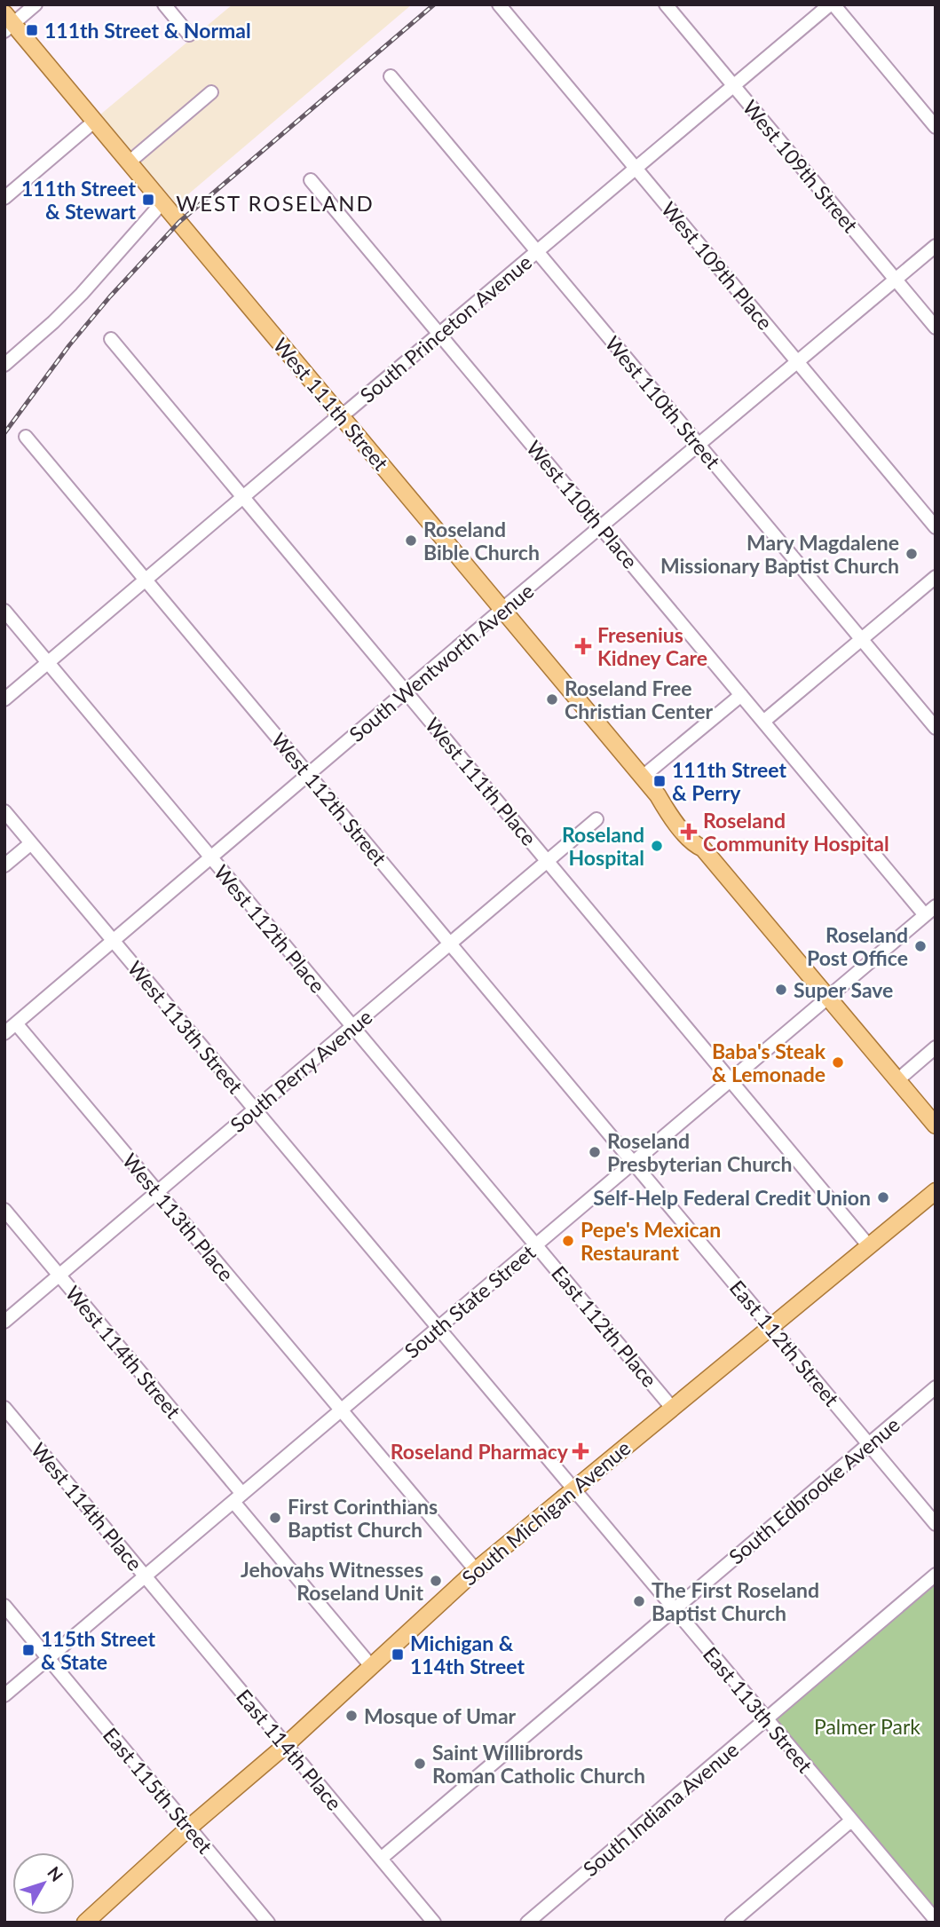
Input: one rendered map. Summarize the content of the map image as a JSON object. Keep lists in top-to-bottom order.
{
  "streets": {
    "main road": ["West 111th Street", "South Michigan Avenue"],
    "street": [
      "West 109th Street",
      "West 109th Place",
      "South Princeton Avenue",
      "West 110th Street",
      "West 110th Place",
      "South Wentworth Avenue",
      "West 111th Place",
      "West 112th Street",
      "West 112th Place",
      "West 113th Street",
      "South Perry Avenue",
      "West 113th Place",
      "South State Street",
      "East 112th Place",
      "East 112th Street",
      "West 114th Street",
      "South Edbrooke Avenue",
      "West 114th Place",
      "East 113th Street",
      "East 114th Place",
      "East 115th Street",
      "South Indiana Avenue"
    ]
  },
  "crossings": [
    ["West 109th Street", "South Princeton Avenue"],
    ["West 109th Street", "South Wentworth Avenue"],
    ["West 109th Place", "South Princeton Avenue"],
    ["West 109th Place", "South Wentworth Avenue"],
    ["South Princeton Avenue", "West 110th Street"],
    ["South Princeton Avenue", "West 111th Street"],
    ["South Princeton Avenue", "West 110th Place"],
    ["South Princeton Avenue", "West 111th Place"],
    ["South Princeton Avenue", "West 112th Street"],
    ["South Princeton Avenue", "West 112th Place"],
    ["West 110th Street", "South Wentworth Avenue"],
    ["West 111th Street", "South Wentworth Avenue"],
    ["West 111th Street", "South State Street"],
    ["West 110th Place", "South Wentworth Avenue"],
    ["West 110th Place", "South State Street"],
    ["South Wentworth Avenue", "West 111th Place"],
    ["South Wentworth Avenue", "West 112th Street"],
    ["South Wentworth Avenue", "West 112th Place"],
    ["South Wentworth Avenue", "West 113th Street"],
    ["South Wentworth Avenue", "West 113th Place"],
    ["West 111th Place", "South Perry Avenue"],
    ["West 111th Place", "South State Street"],
    ["West 111th Place", "South Michigan Avenue"],
    ["West 112th Street", "South Perry Avenue"],
    ["West 112th Street", "South State Street"],
    ["West 112th Street", "East 112th Street"],
    ["West 112th Place", "South Perry Avenue"],
    ["West 112th Place", "South State Street"],
    ["West 112th Place", "East 112th Place"],
    ["West 113th Street", "South Perry Avenue"],
    ["West 113th Street", "South State Street"],
    ["West 113th Street", "East 113th Street"],
    ["South Perry Avenue", "West 113th Place"],
    ["South Perry Avenue", "West 114th Street"],
    ["West 113th Place", "South State Street"],
    ["West 113th Place", "South Michigan Avenue"],
    ["South State Street", "East 112th Place"],
    ["South State Street", "East 112th Street"],
    ["South State Street", "West 114th Street"],
    ["South State Street", "West 114th Place"],
    ["South State Street", "East 113th Street"],
    ["South State Street", "East 114th Place"],
    ["South State Street", "East 115th Street"],
    ["East 112th Place", "South Michigan Avenue"],
    ["East 112th Street", "South Edbrooke Avenue"],
    ["East 112th Street", "South Michigan Avenue"],
    ["West 114th Street", "South Michigan Avenue"],
    ["South Edbrooke Avenue", "East 113th Street"],
    ["South Edbrooke Avenue", "East 114th Place"],
    ["West 114th Place", "East 114th Place"],
    ["South Michigan Avenue", "East 113th Street"],
    ["South Michigan Avenue", "East 114th Place"],
    ["South Michigan Avenue", "East 115th Street"],
    ["East 113th Street", "South Indiana Avenue"]
  ],
  "districts": ["WEST ROSELAND"],
  "parks": ["Palmer Park"],
  "places": {
    "transit": [
      "111th Street & Normal",
      "111th Street & Stewart",
      "111th Street & Perry",
      "115th Street & State",
      "Michigan & 114th Street"
    ],
    "other": [
      "Roseland Bible Church",
      "Mary Magdalene Missionary Baptist Church",
      "Roseland Free Christian Center",
      "Roseland Hospital",
      "Roseland Post Office",
      "Super Save",
      "Baba's Steak & Lemonade",
      "Roseland Presbyterian Church",
      "Self-Help Federal Credit Union",
      "Pepe's Mexican Restaurant",
      "First Corinthians Baptist Church",
      "Jehovahs Witnesses Roseland Unit",
      "The First Roseland Baptist Church",
      "Mosque of Umar",
      "Saint Willibrords Roman Catholic Church"
    ],
    "health": ["Fresenius Kidney Care", "Roseland Community Hospital", "Roseland Pharmacy"]
  },
  "north": "top right"
}
